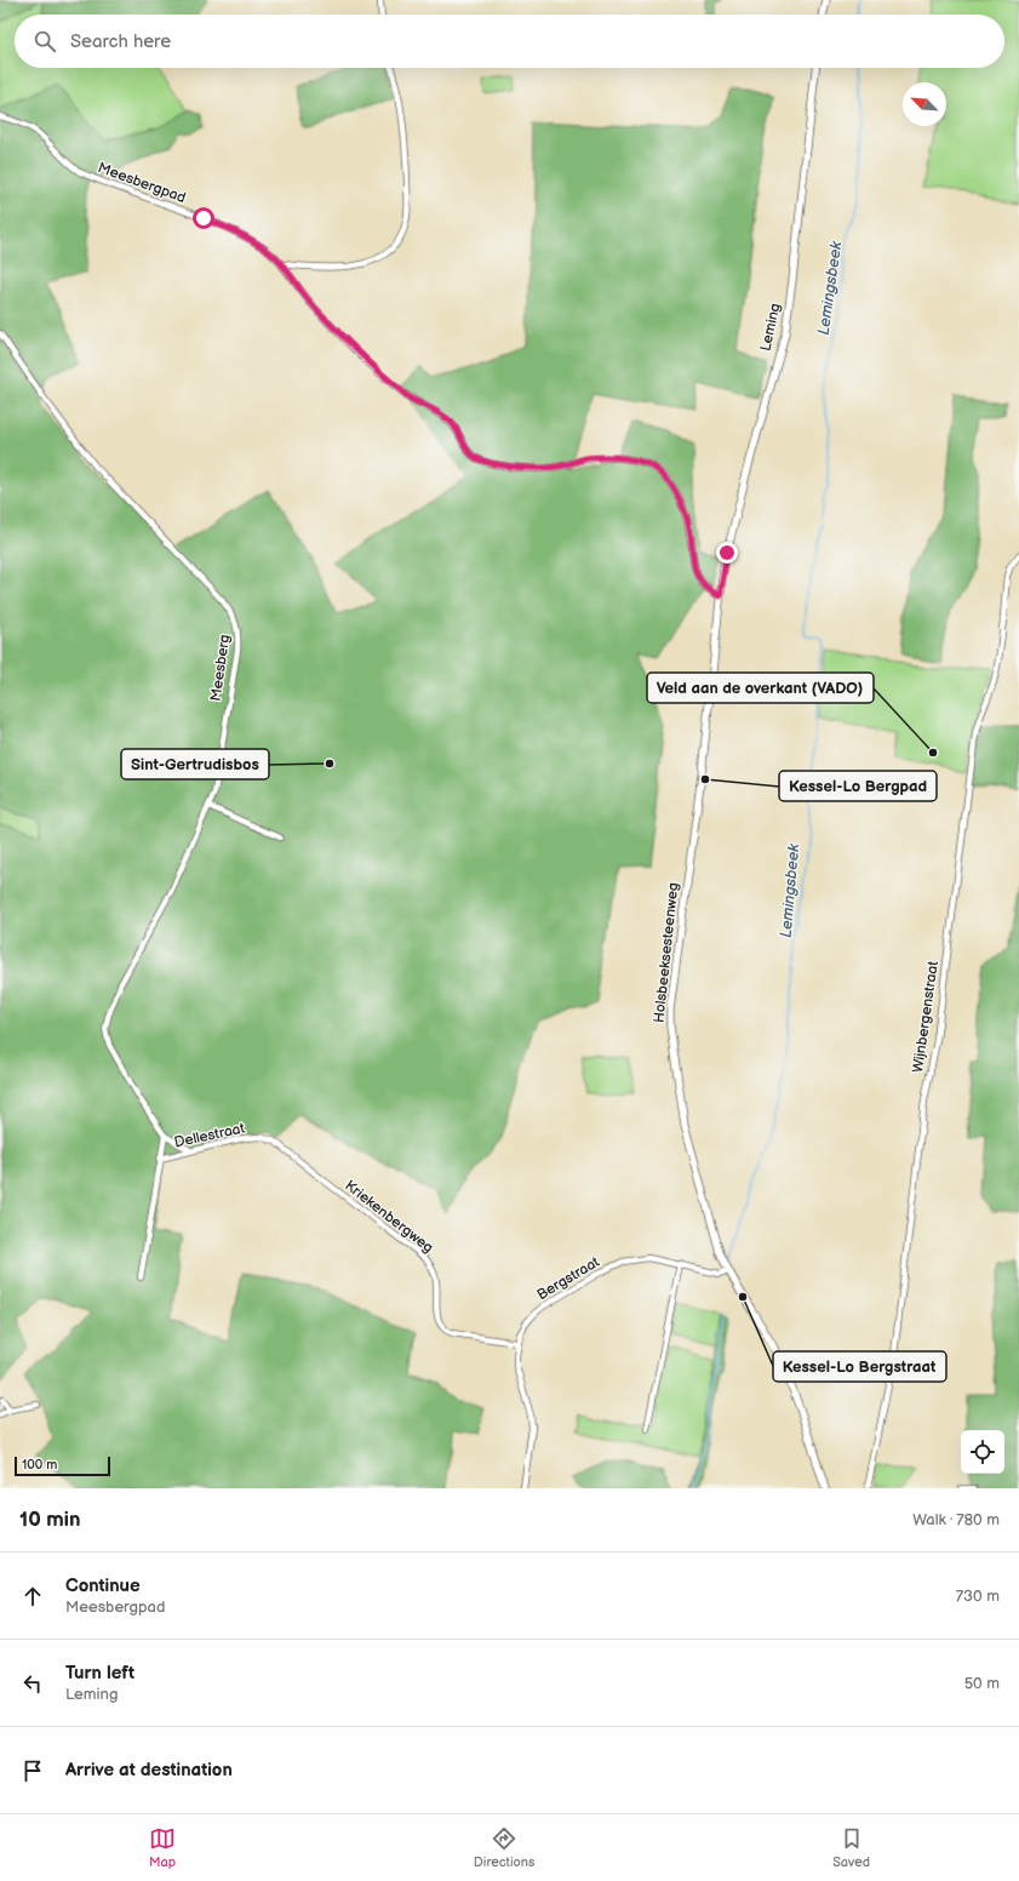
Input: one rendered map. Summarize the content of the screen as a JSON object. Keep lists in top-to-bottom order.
{
  "streets": {
    "street": [
      "Meesbergpad",
      "Leming",
      "Meesberg",
      "Holsbeeksesteenweg",
      "Wijnbergenstraat",
      "Dellestraat",
      "Kriekenbergweg",
      "Bergstraat"
    ]
  },
  "crossings": [
    ["Meesbergpad", "Leming"],
    ["Meesbergpad", "Holsbeeksesteenweg"],
    ["Leming", "Holsbeeksesteenweg"],
    ["Meesberg", "Dellestraat"],
    ["Holsbeeksesteenweg", "Bergstraat"],
    ["Dellestraat", "Kriekenbergweg"],
    ["Kriekenbergweg", "Bergstraat"]
  ],
  "water": ["Lemingsbeek"],
  "places": [
    "Veld aan de overkant (VADO)",
    "Sint-Gertrudisbos",
    "Kessel-Lo Bergpad",
    "Kessel-Lo Bergstraat"
  ],
  "scale_bar": "100 m",
  "north": "top left",
  "page": {
    "search": "Search here",
    "scale": "100 m",
    "heading": ["10 min", "Walk · 780 m"],
    "list": [
      ["Continue", "Meesbergpad", "730 m"],
      ["Turn left", "Leming", "50 m"],
      "Arrive at destination"
    ],
    "nav": ["Map", "Directions", "Saved"]
  }
}
